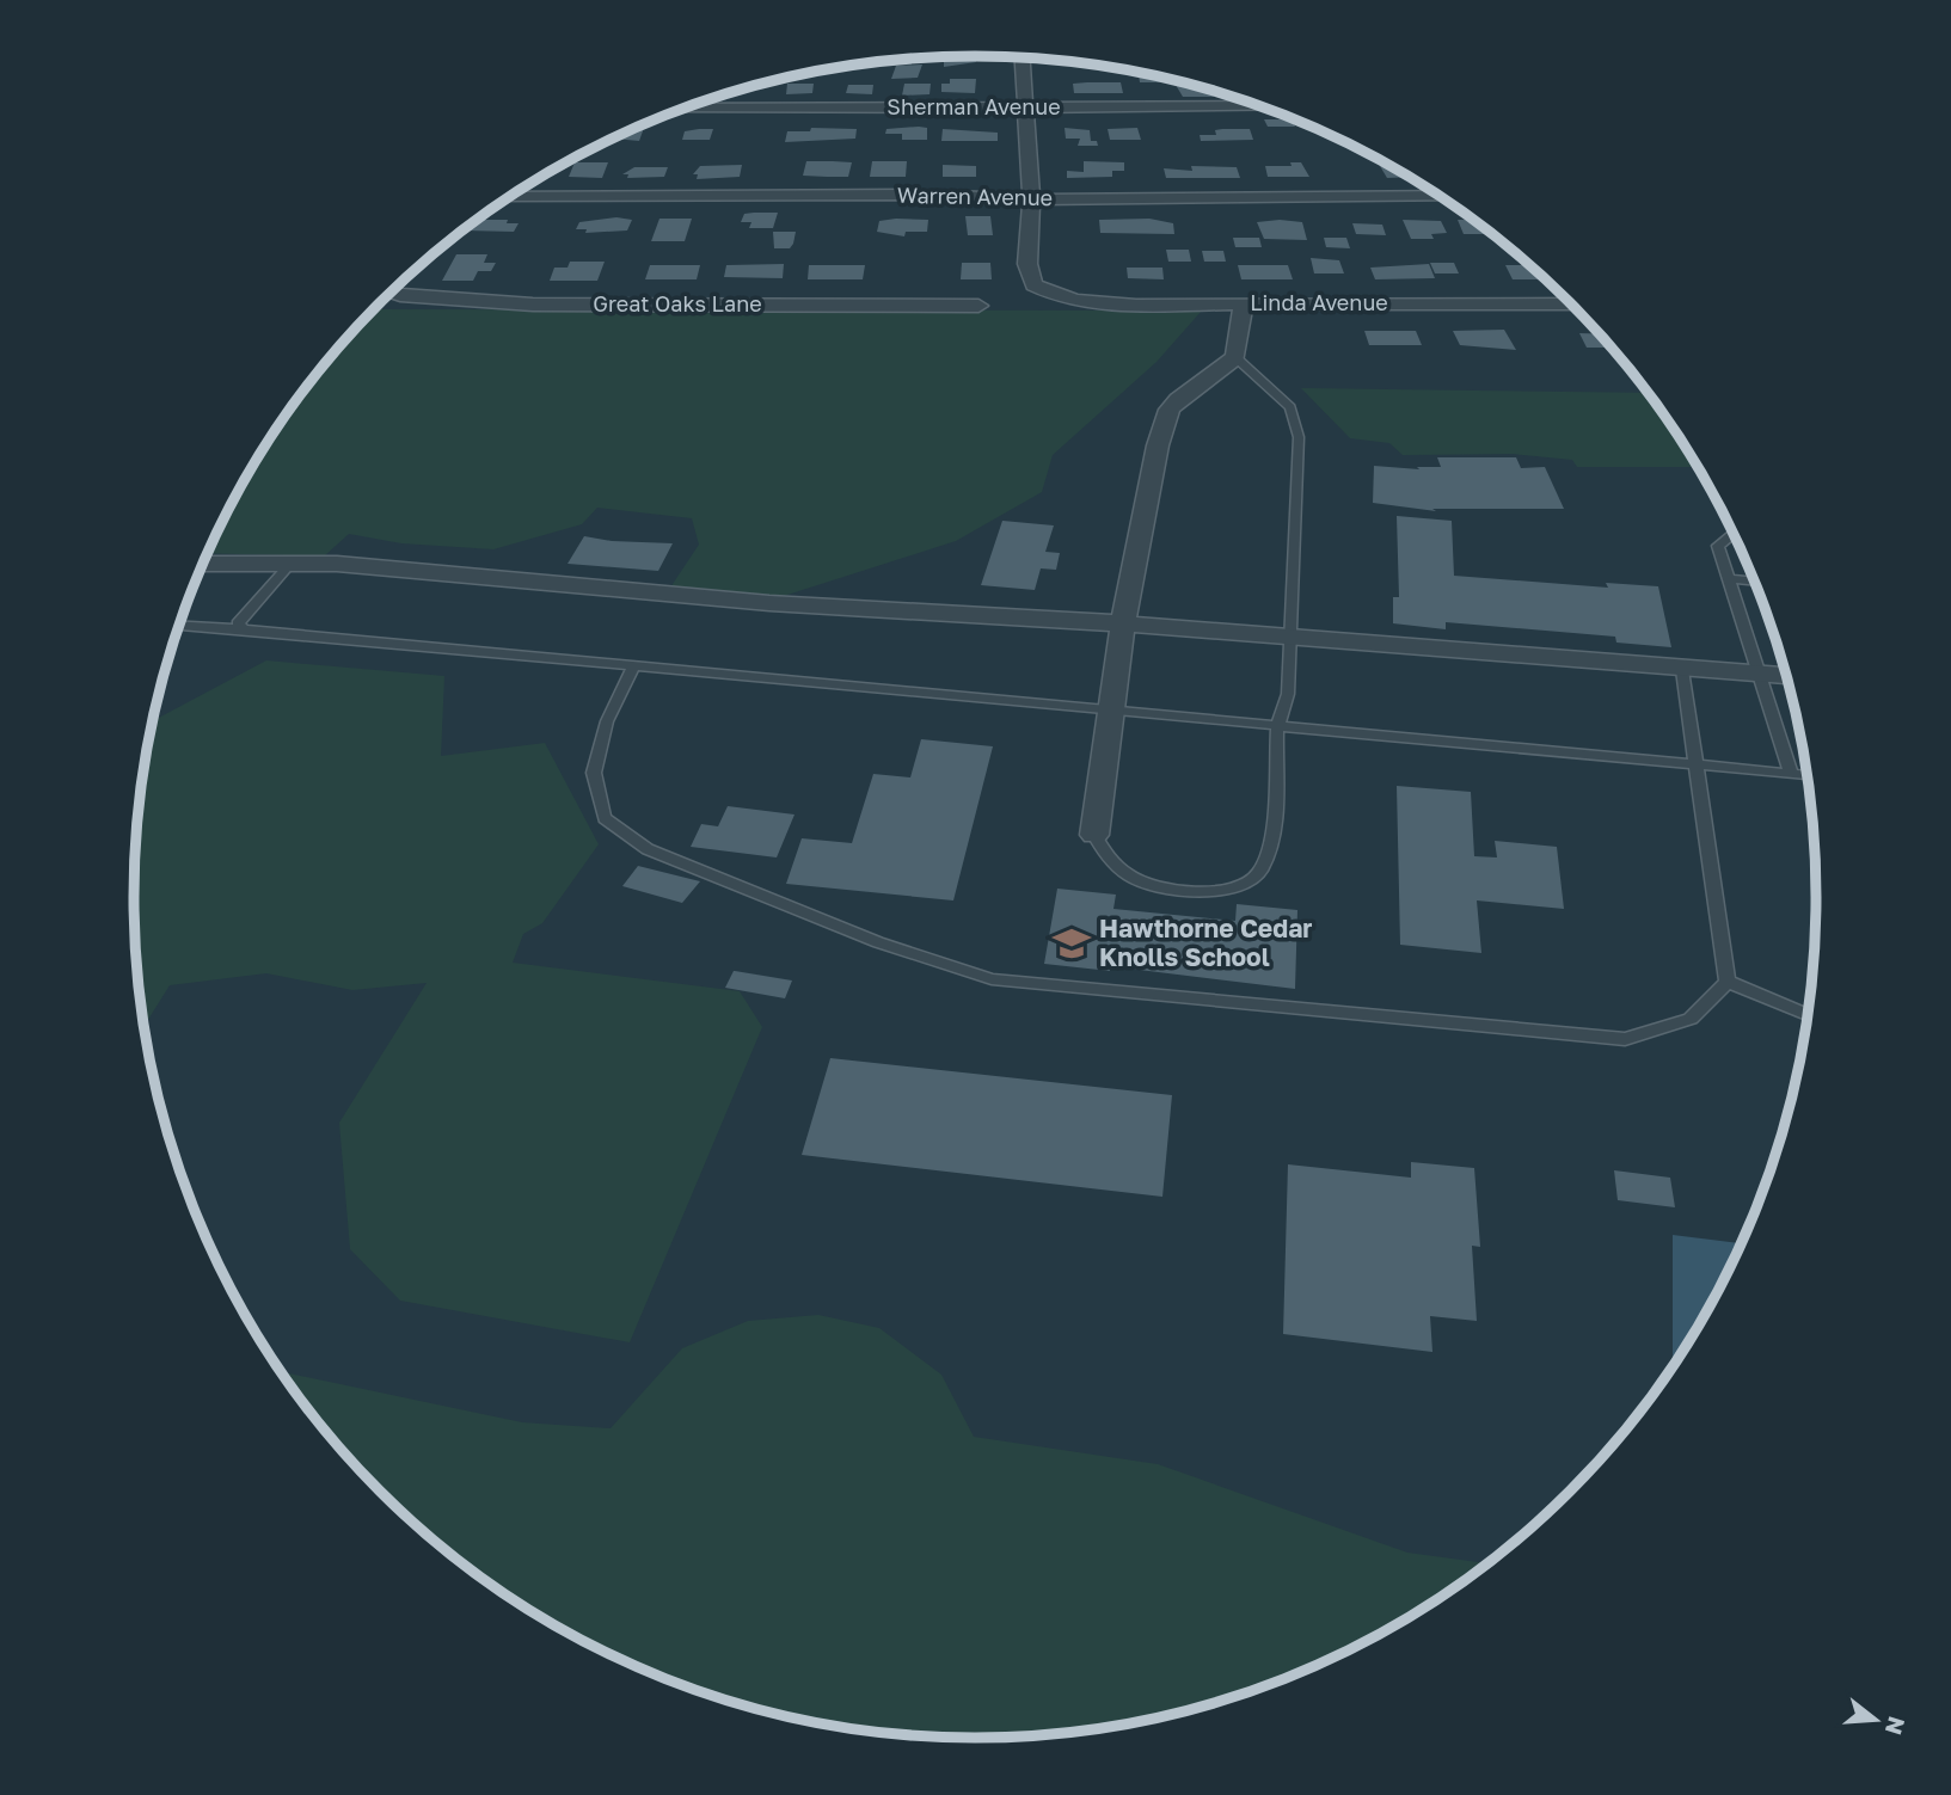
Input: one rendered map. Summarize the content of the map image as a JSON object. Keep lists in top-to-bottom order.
{
  "streets": {
    "street": [
      "Sherman Avenue",
      "Warren Avenue",
      "Linda Avenue",
      "Great Oaks Lane"
    ]
  },
  "crossings": [
    ["Warren Avenue", "Linda Avenue"]
  ],
  "places": {
    "school or university": ["Hawthorne Cedar Knolls School"]
  },
  "north": "right"
}
